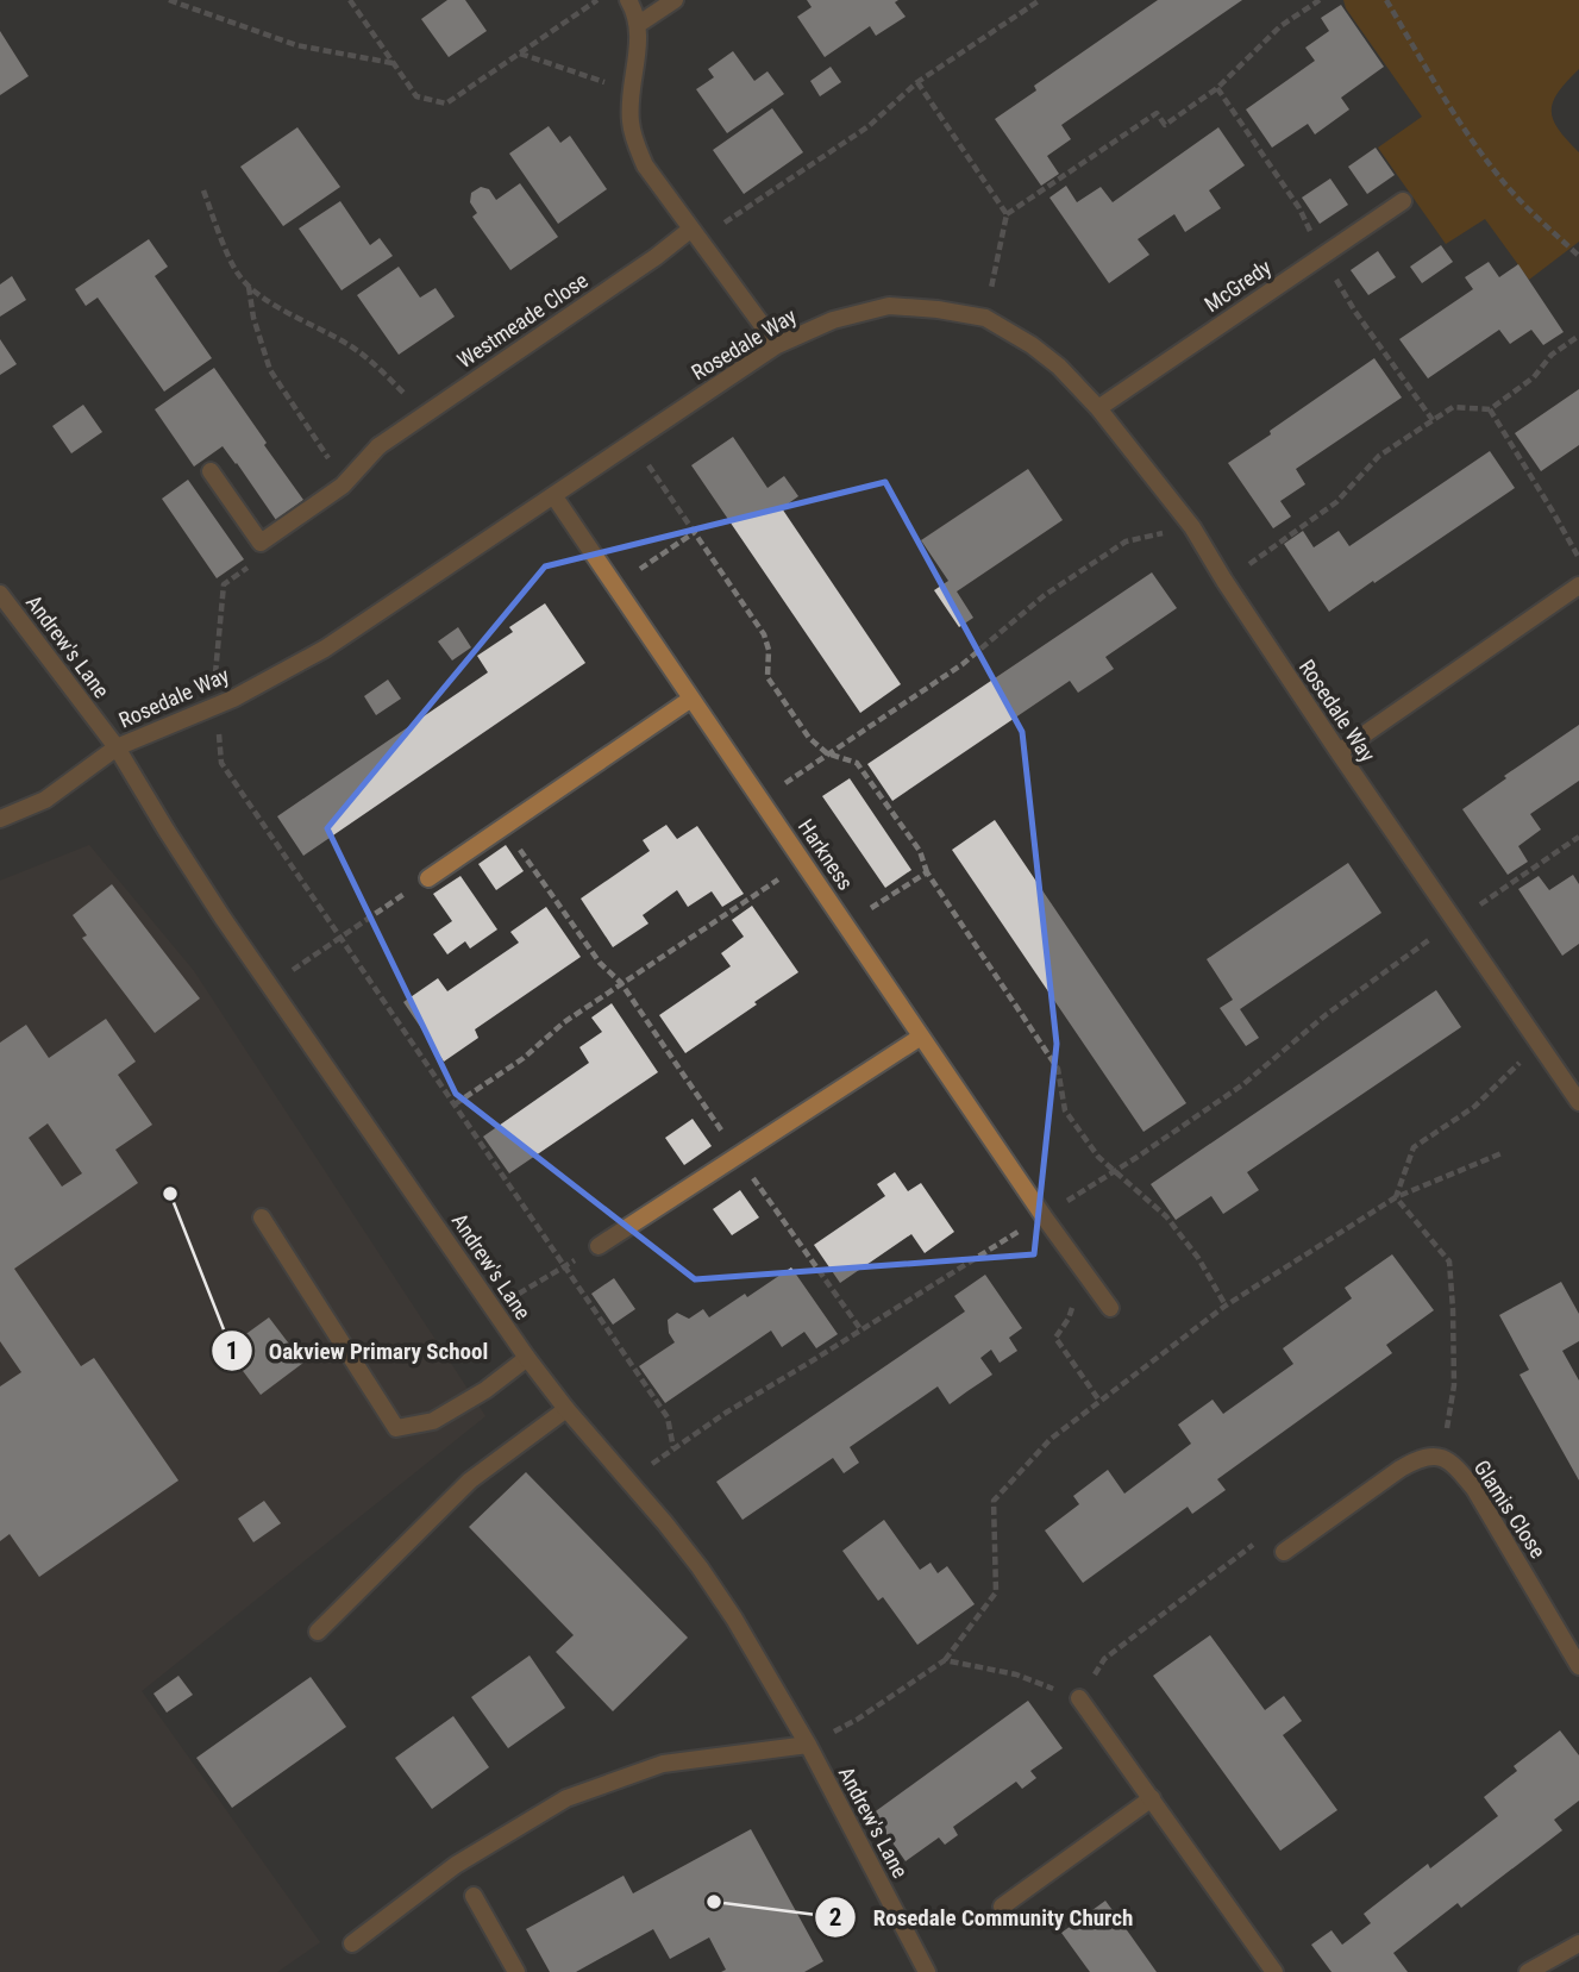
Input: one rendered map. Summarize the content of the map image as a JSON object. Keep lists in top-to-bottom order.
{
  "streets": {
    "street": [
      "McGredy",
      "Westmeade Close",
      "Rosedale Way",
      "Andrew's Lane",
      "Harkness",
      "Glamis Close"
    ]
  },
  "crossings": [
    ["McGredy", "Rosedale Way"],
    ["Rosedale Way", "Andrew's Lane"],
    ["Rosedale Way", "Harkness"]
  ],
  "places": ["Oakview Primary School", "Rosedale Community Church"]
}
